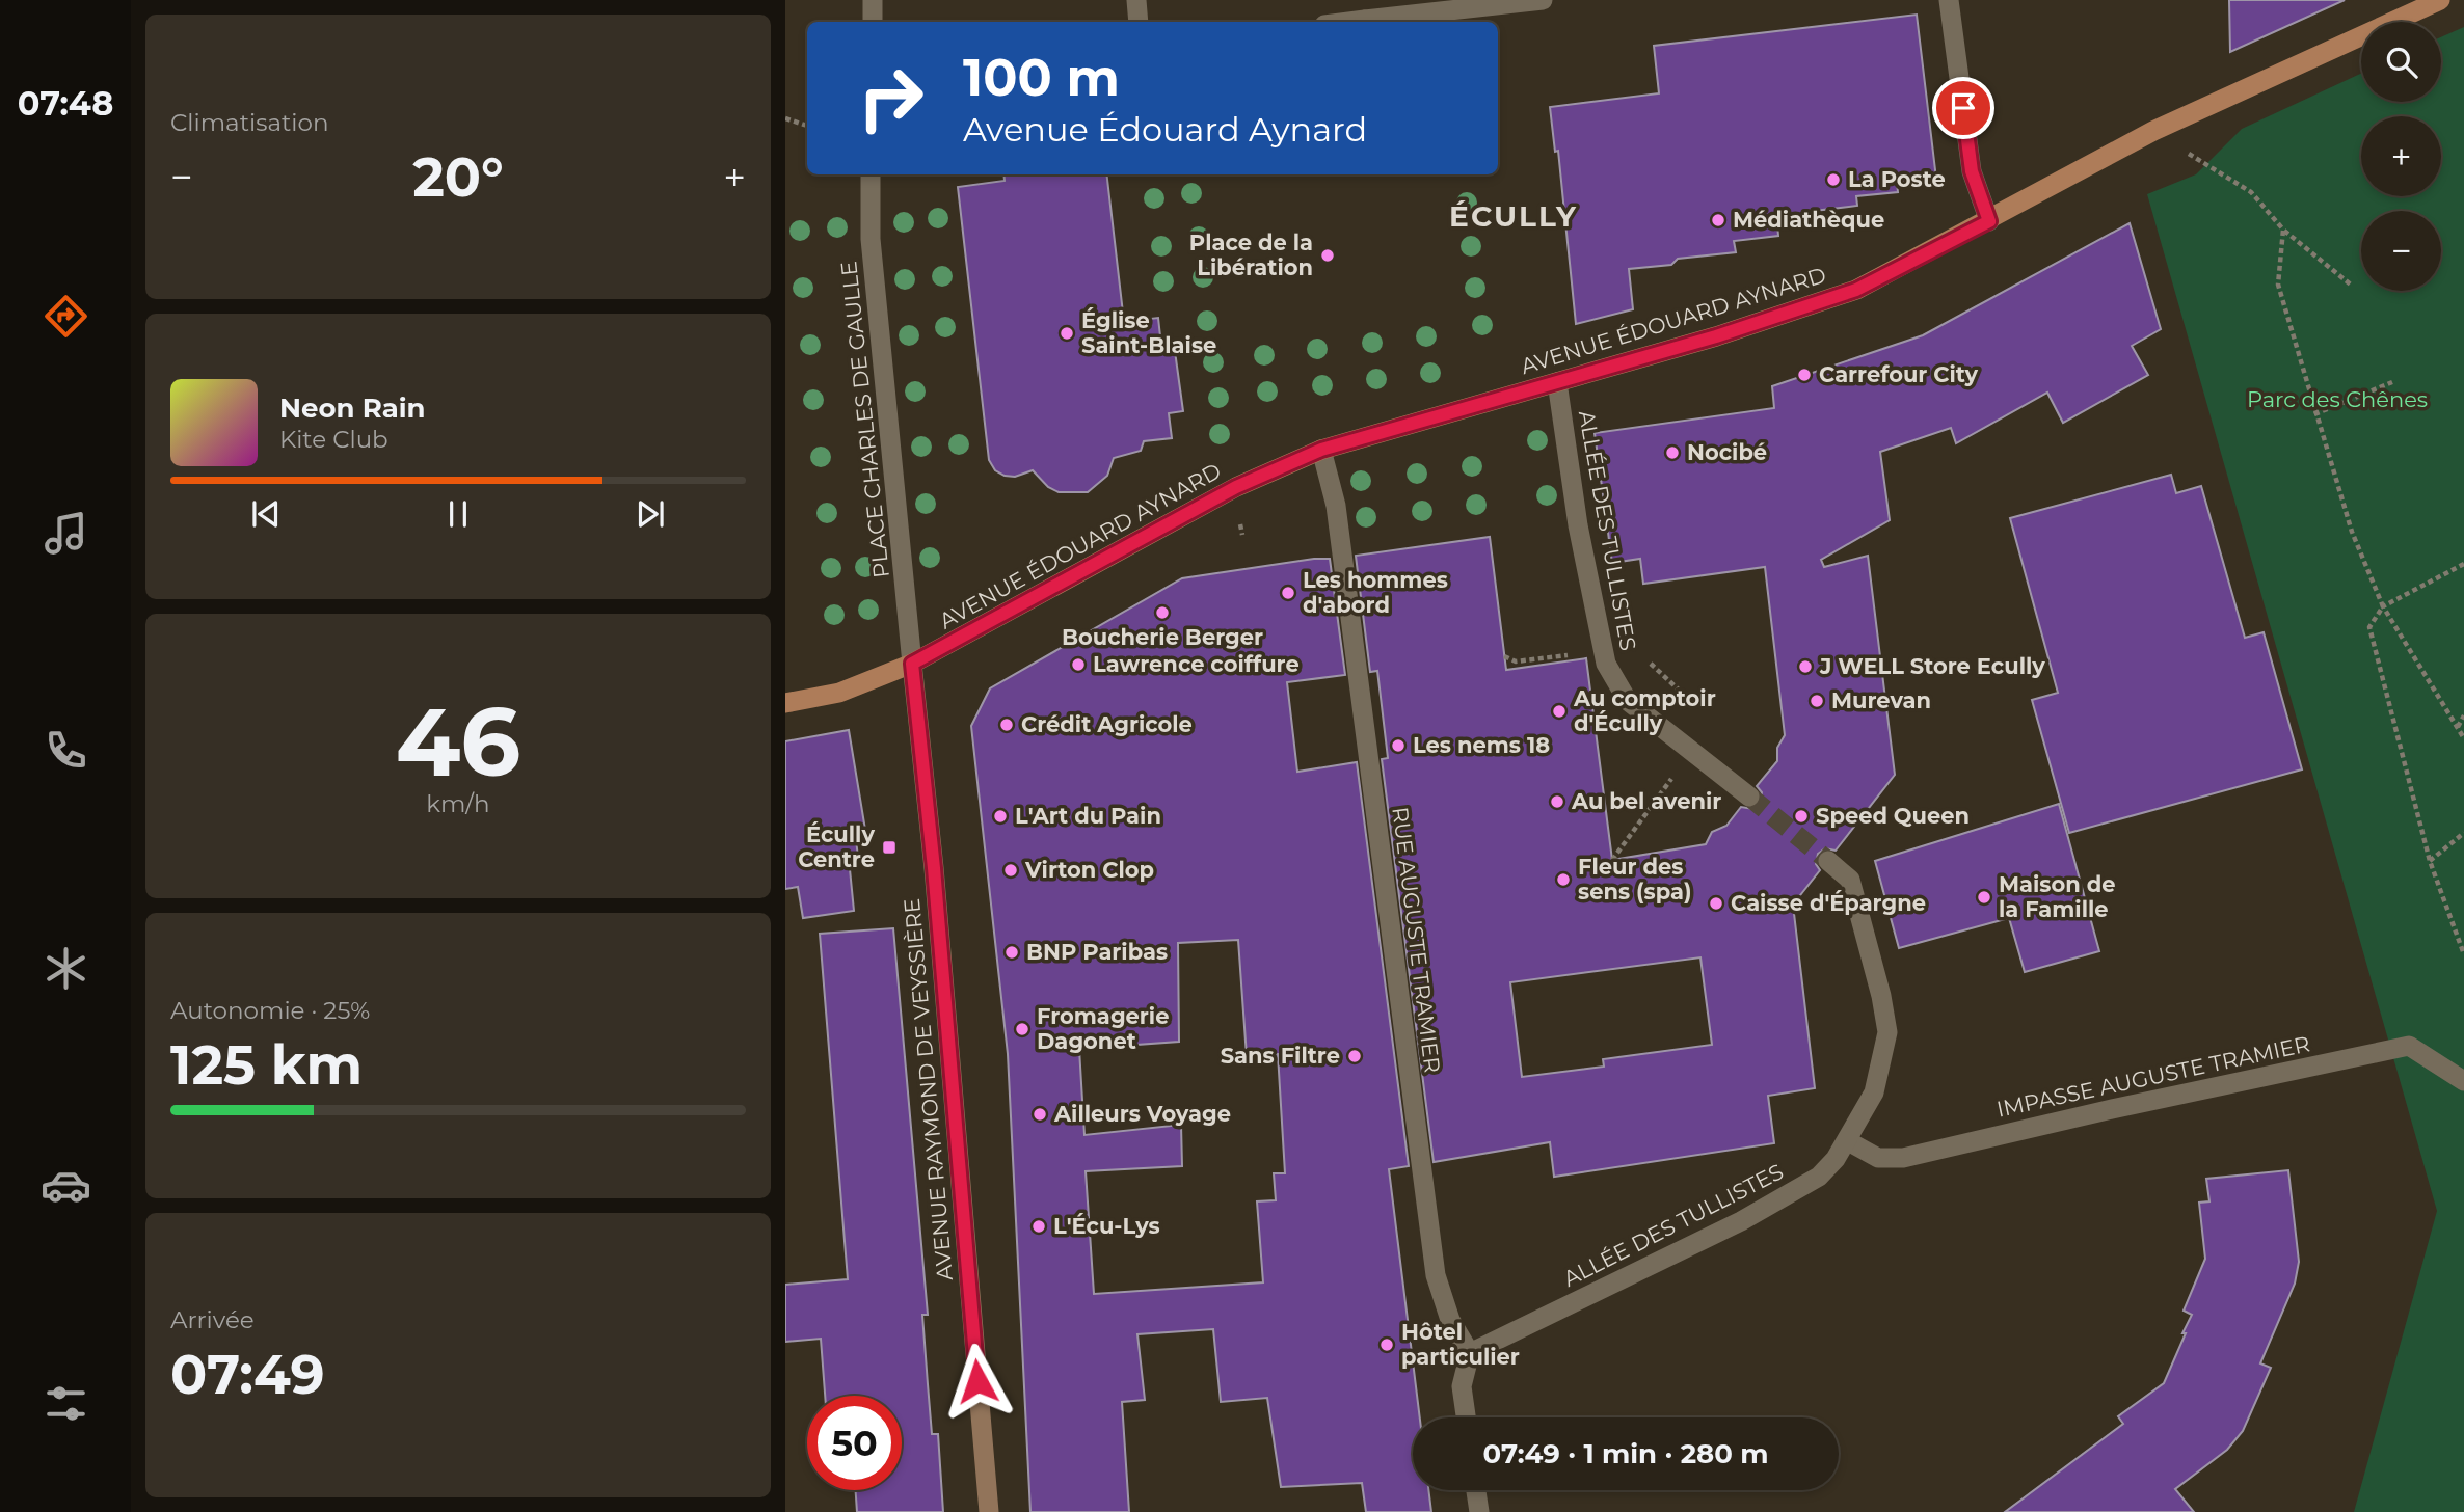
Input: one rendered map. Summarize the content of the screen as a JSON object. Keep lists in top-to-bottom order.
{
  "streets": {
    "main road": ["AVENUE ÉDOUARD AYNARD", "AVENUE RAYMOND DE VEYSSIÈRE"],
    "street": [
      "PLACE CHARLES DE GAULLE",
      "ALLÉE DES TULLISTES",
      "RUE AUGUSTE TRAMIER",
      "IMPASSE AUGUSTE TRAMIER"
    ]
  },
  "crossings": [
    ["AVENUE ÉDOUARD AYNARD", "PLACE CHARLES DE GAULLE"],
    ["AVENUE ÉDOUARD AYNARD", "ALLÉE DES TULLISTES"],
    ["AVENUE ÉDOUARD AYNARD", "RUE AUGUSTE TRAMIER"],
    ["AVENUE ÉDOUARD AYNARD", "AVENUE RAYMOND DE VEYSSIÈRE"],
    ["PLACE CHARLES DE GAULLE", "AVENUE RAYMOND DE VEYSSIÈRE"],
    ["ALLÉE DES TULLISTES", "RUE AUGUSTE TRAMIER"],
    ["ALLÉE DES TULLISTES", "IMPASSE AUGUSTE TRAMIER"]
  ],
  "districts": ["ÉCULLY"],
  "parks": ["Parc des Chênes"],
  "places": {
    "other": [
      "La Poste",
      "Médiathèque",
      "Place de la Libération",
      "Église Saint-Blaise",
      "Carrefour City",
      "Nocibé",
      "Les hommes d'abord",
      "Boucherie Berger",
      "Lawrence coiffure",
      "J WELL Store Ecully",
      "Murevan",
      "Au comptoir d'Écully",
      "Crédit Agricole",
      "Les nems 18",
      "Au bel avenir",
      "L'Art du Pain",
      "Speed Queen",
      "Virton Clop",
      "Fleur des sens (spa)",
      "Maison de la Famille",
      "Caisse d'Épargne",
      "BNP Paribas",
      "Fromagerie Dagonet",
      "Sans Filtre",
      "Ailleurs Voyage",
      "L'Écu-Lys",
      "Hôtel particulier"
    ],
    "transit": ["Écully Centre"]
  },
  "page": {
    "tabs": "07:48",
    "tile": [
      "Climatisation",
      ["46", "km/h"],
      ["Autonomie · 25%", "125 km"],
      ["Arrivée", "07:49"]
    ],
    "map_buttons": ["+", "−"],
    "turn": ["100 m", "Avenue Édouard Aynard"],
    "heat": ["−", "20°", "+"],
    "song": ["Neon Rain", "Kite Club"],
    "limit": "50",
    "trip": "07:49 · 1 min · 280 m"
  }
}
